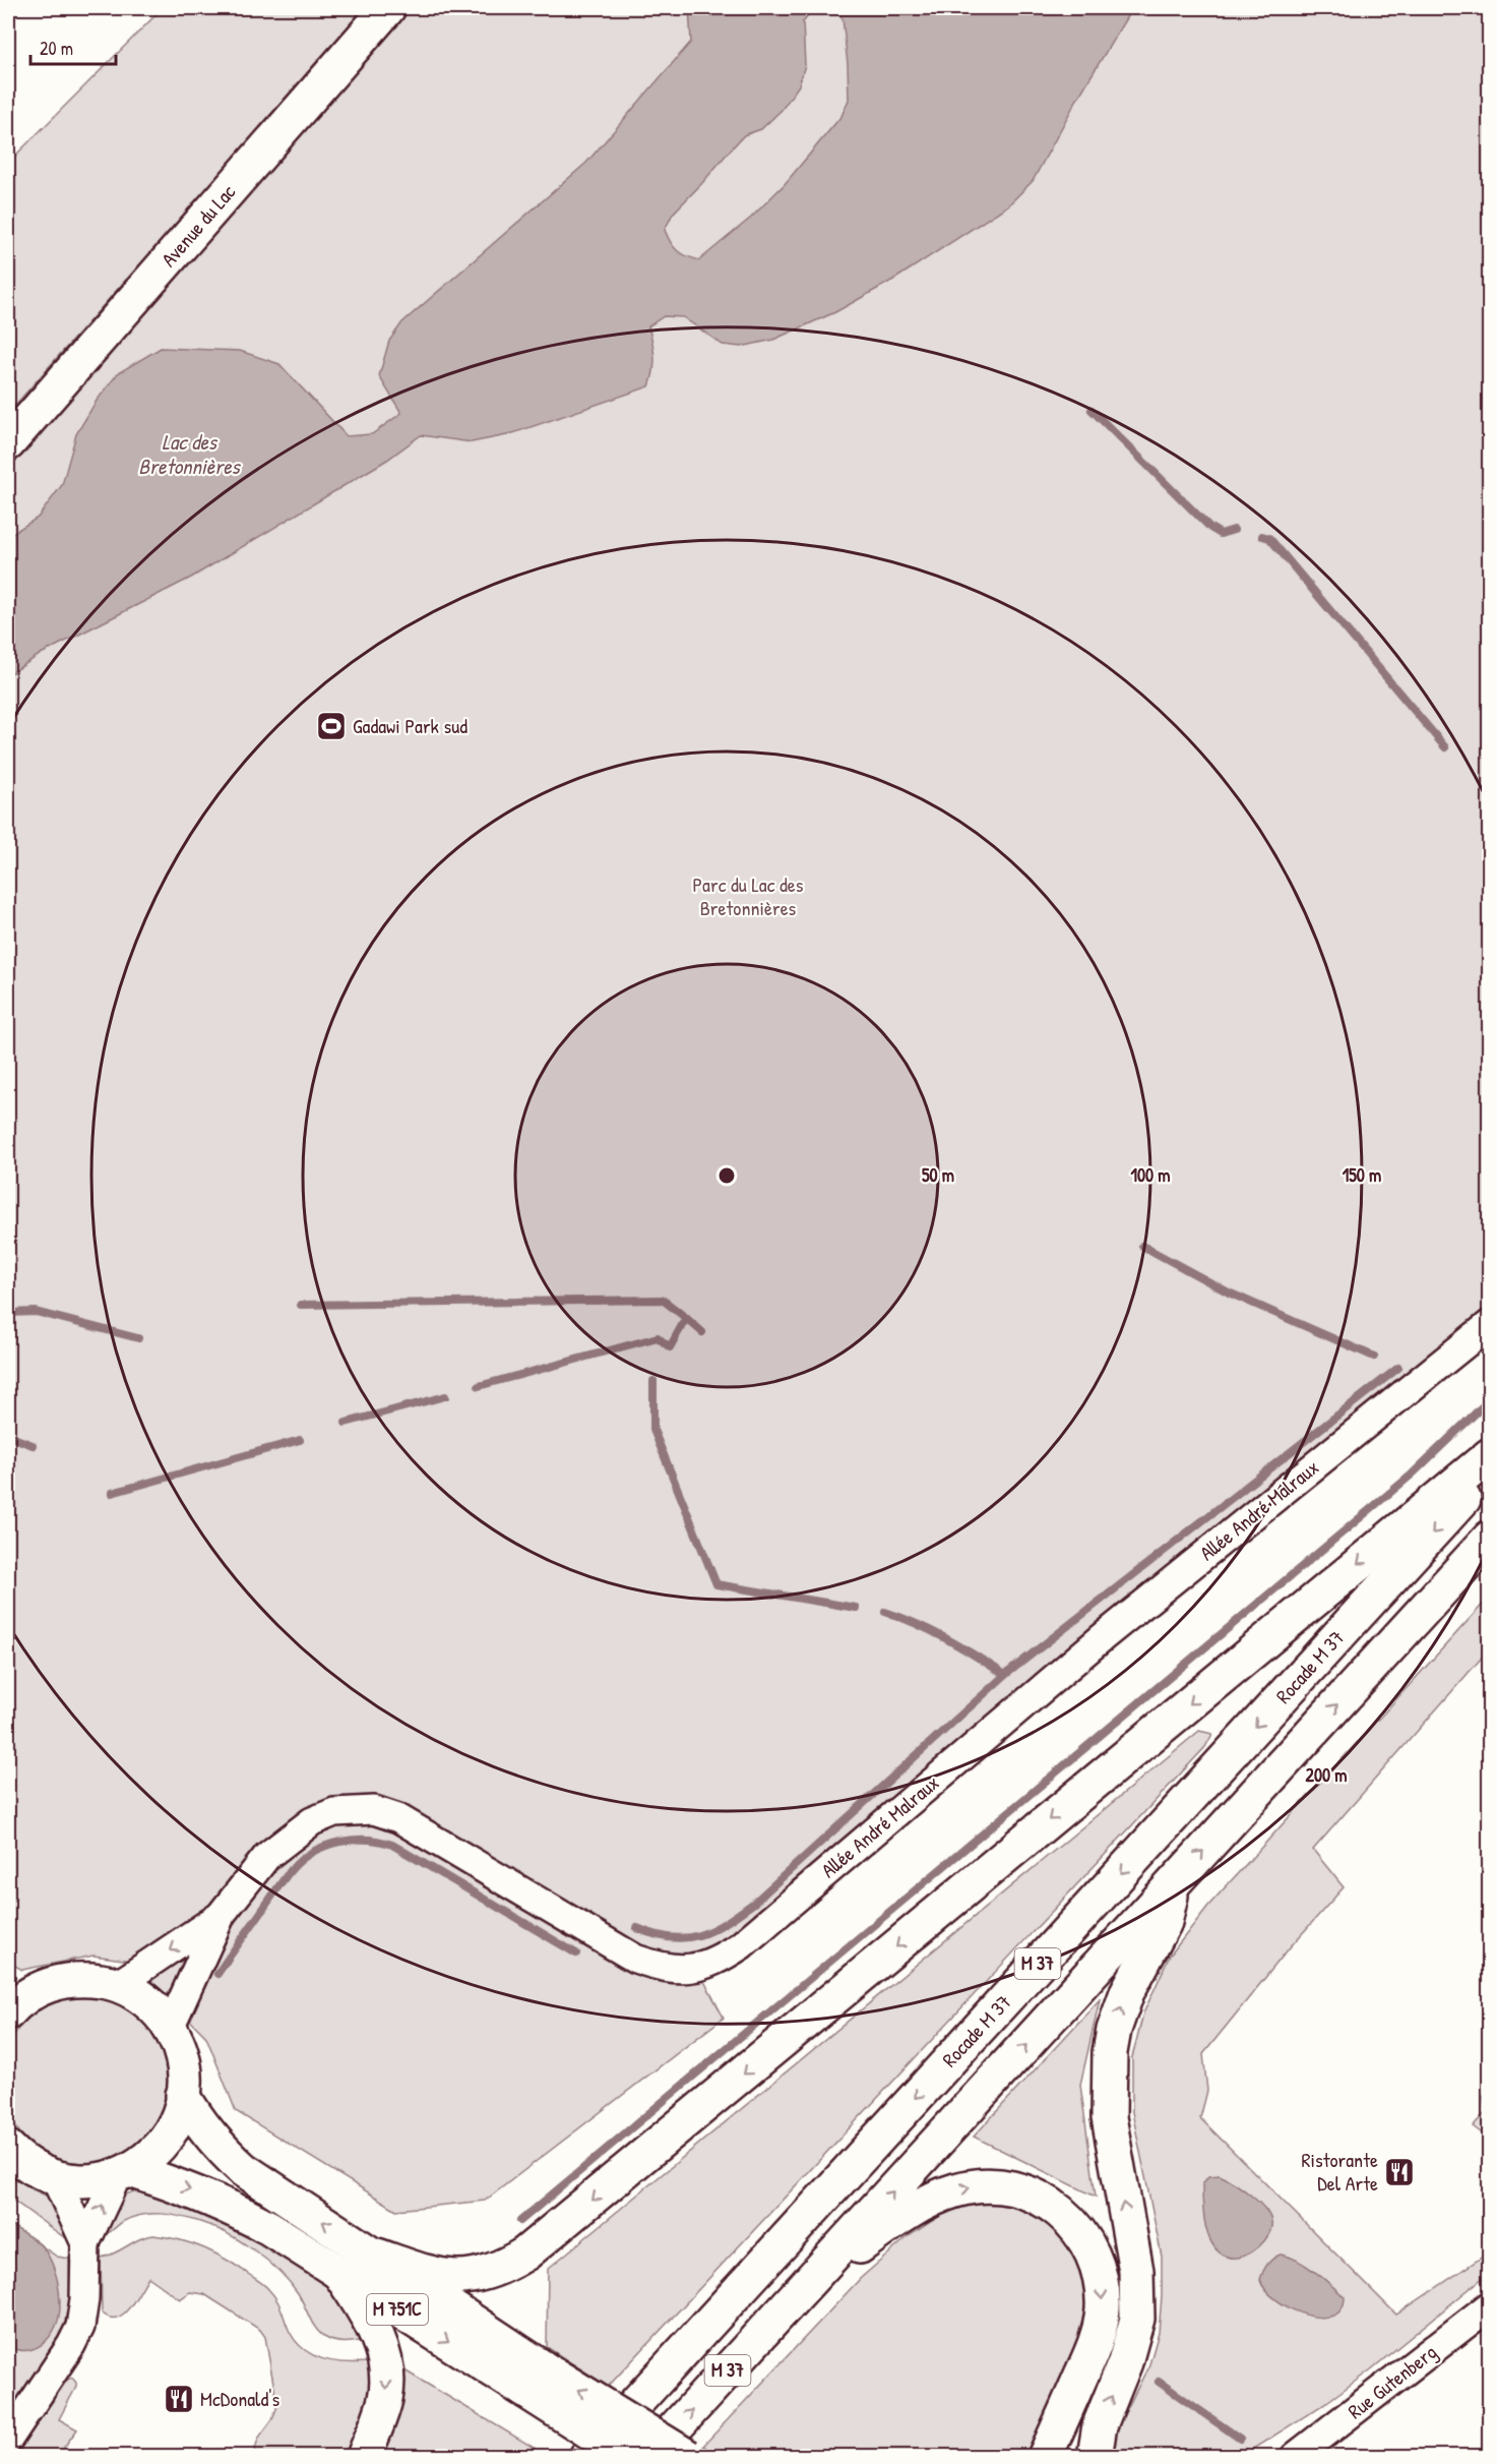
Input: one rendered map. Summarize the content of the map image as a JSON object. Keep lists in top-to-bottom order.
{
  "streets": {
    "main road": [
      "Avenue du Lac",
      "Rocade M 37",
      "M 37",
      "M 751C"
    ],
    "street": ["Allée André Malraux", "Rue Gutenberg"]
  },
  "crossings": [
    ["Allée André Malraux", "M 751C"]
  ],
  "water": ["Lac des Bretonnières"],
  "parks": ["Parc du Lac des Bretonnières"],
  "places": {
    "sports": ["Gadawi Park sud"],
    "restaurant": ["Ristorante Del Arte", "McDonald's"]
  },
  "scale_bar": "20 m",
  "rings": [
    "50 m",
    "100 m",
    "150 m",
    "200 m"
  ]
}
